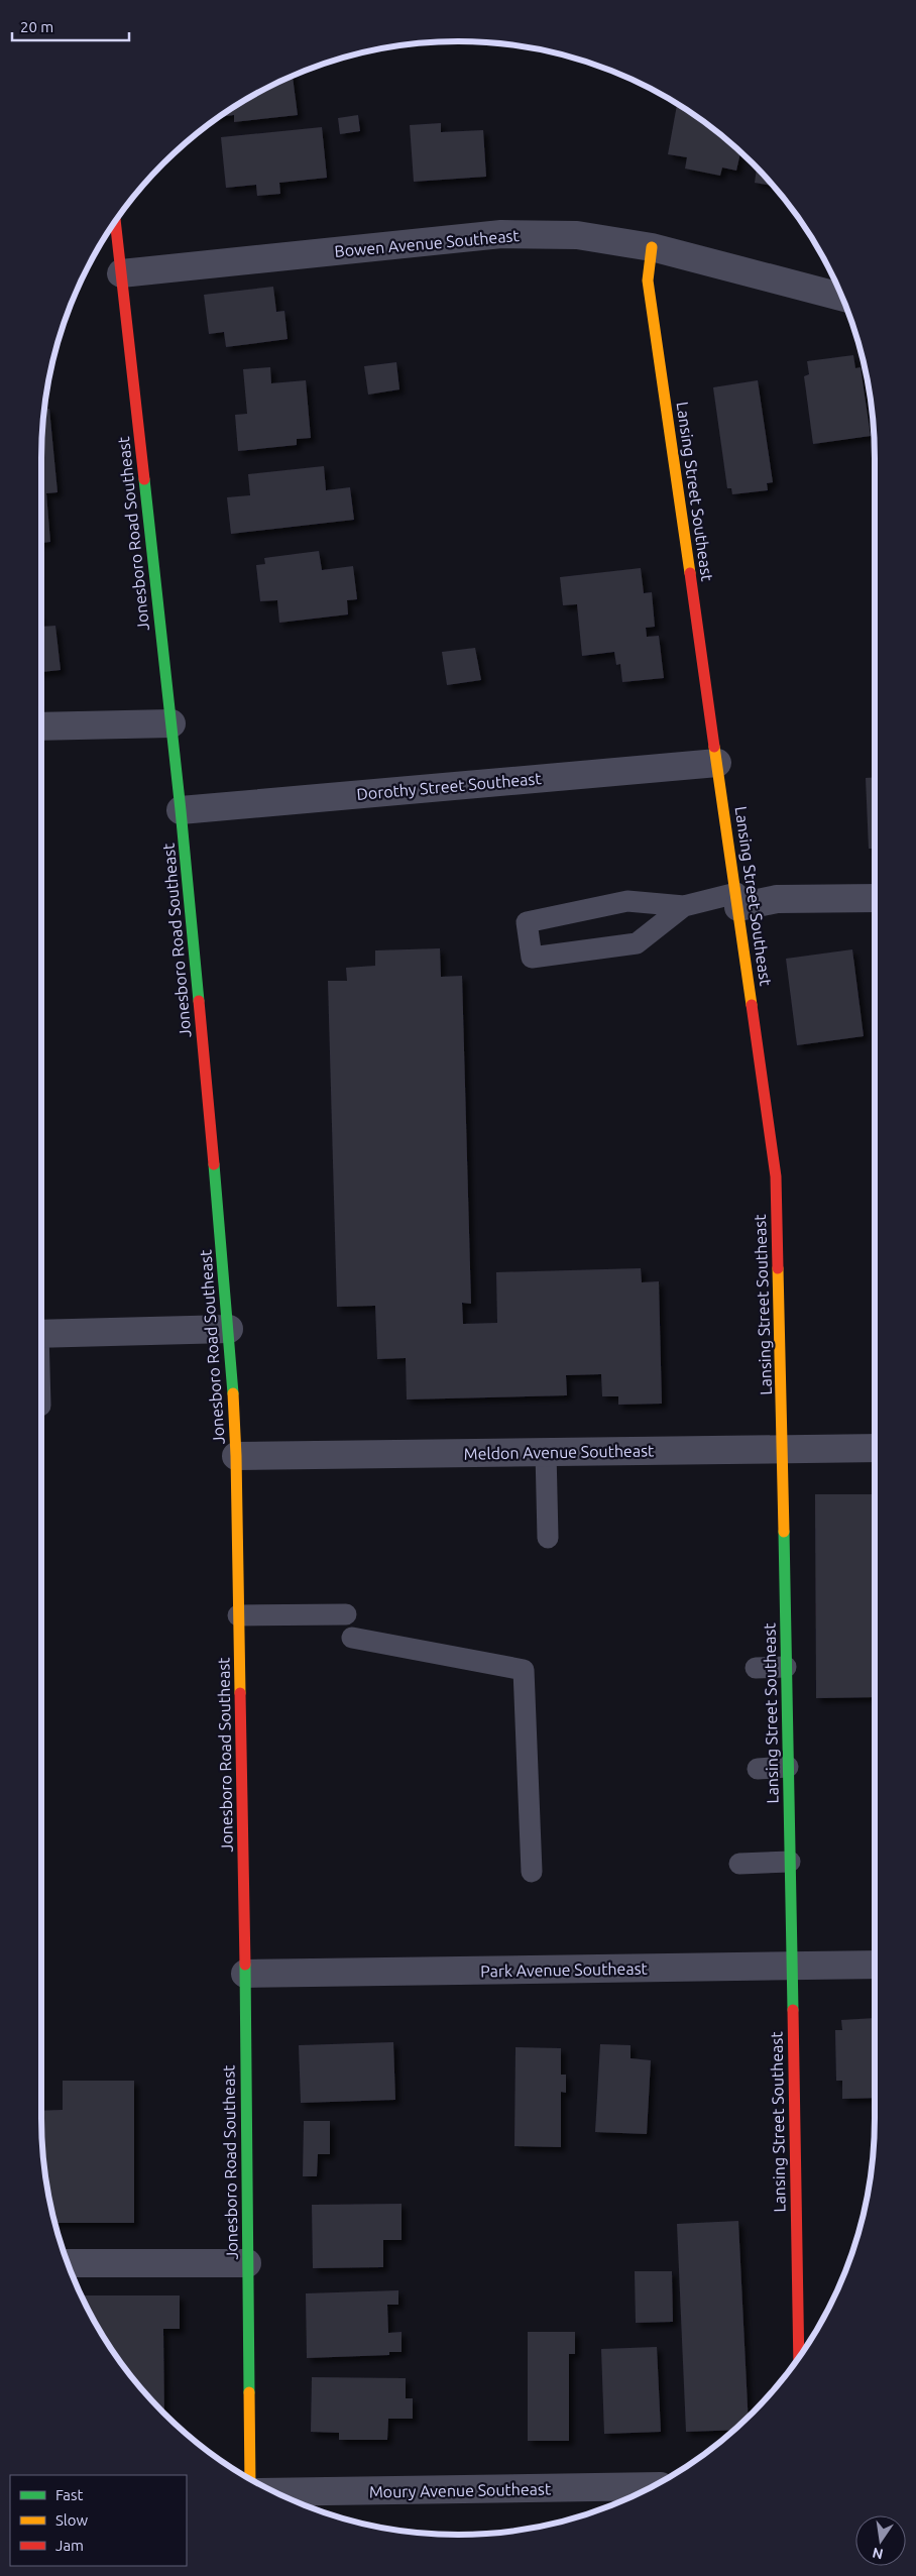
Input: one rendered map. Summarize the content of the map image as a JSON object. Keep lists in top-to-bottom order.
{
  "streets": {
    "main road": ["Lansing Street Southeast", "Jonesboro Road Southeast"],
    "street": [
      "Bowen Avenue Southeast",
      "Dorothy Street Southeast",
      "Meldon Avenue Southeast",
      "Park Avenue Southeast",
      "Moury Avenue Southeast"
    ]
  },
  "crossings": [
    ["Bowen Avenue Southeast", "Lansing Street Southeast"],
    ["Bowen Avenue Southeast", "Jonesboro Road Southeast"],
    ["Lansing Street Southeast", "Dorothy Street Southeast"],
    ["Lansing Street Southeast", "Meldon Avenue Southeast"],
    ["Lansing Street Southeast", "Park Avenue Southeast"],
    ["Jonesboro Road Southeast", "Dorothy Street Southeast"],
    ["Jonesboro Road Southeast", "Meldon Avenue Southeast"],
    ["Jonesboro Road Southeast", "Park Avenue Southeast"]
  ],
  "legend": ["Fast", "Slow", "Jam"],
  "scale_bar": "20 m",
  "north": "bottom"
}
